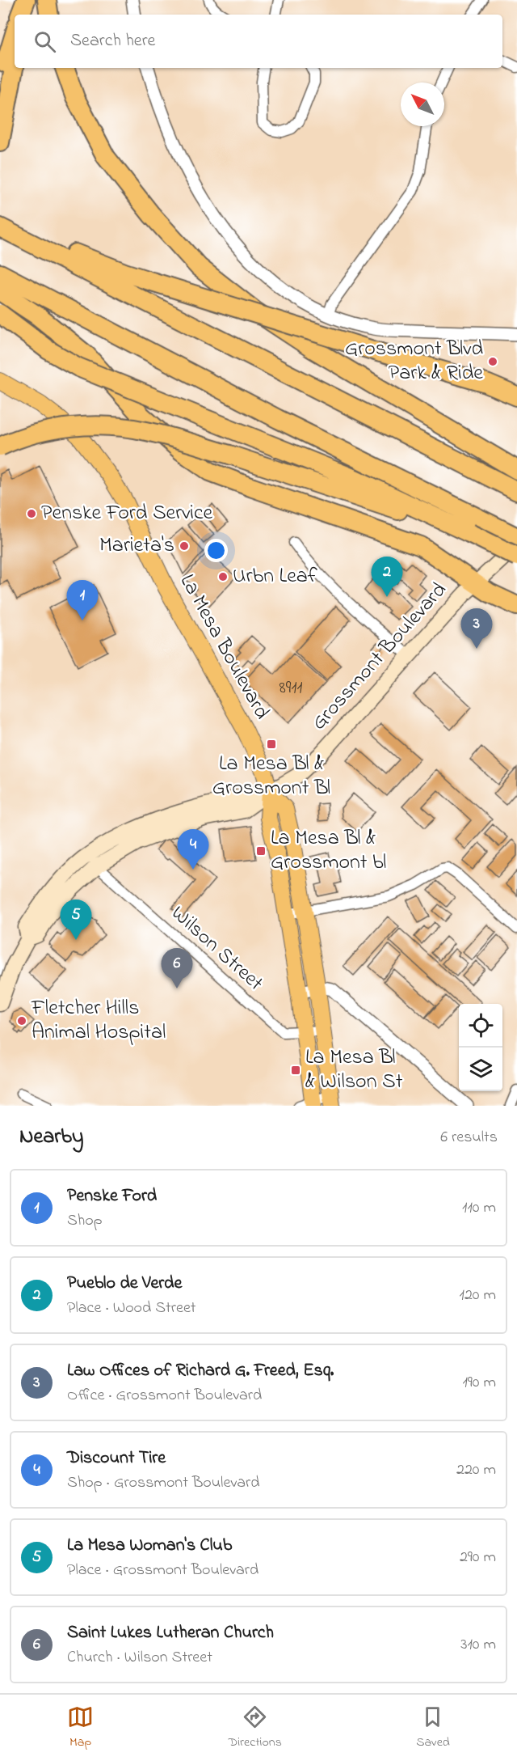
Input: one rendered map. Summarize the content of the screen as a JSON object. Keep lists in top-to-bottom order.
{
  "streets": {
    "main road": ["La Mesa Boulevard", "Grossmont Boulevard"],
    "street": ["Wilson Street"]
  },
  "crossings": [
    ["La Mesa Boulevard", "Grossmont Boulevard"],
    ["La Mesa Boulevard", "Wilson Street"],
    ["Grossmont Boulevard", "Wilson Street"]
  ],
  "places": {
    "other": [
      "Grossmont Blvd Park & Ride",
      "Penske Ford Service",
      "Marieta's",
      "Urbn Leaf",
      "Fletcher Hills Animal Hospital"
    ],
    "transit": ["La Mesa Bl & Grossmont Bl", "La Mesa Bl & Grossmont bl", "La Mesa Bl & Wilson St"]
  },
  "house_numbers": ["8911"],
  "north": "top left",
  "page": {
    "search": "Search here",
    "pins": [
      "2",
      "1",
      "3",
      "4",
      "5",
      "6"
    ],
    "heading": ["Nearby", "6 results"],
    "list": [
      {
        "mark": "1",
        "name": "Penske Ford",
        "note": "Shop",
        "value": "110 m"
      },
      {
        "mark": "2",
        "name": "Pueblo de Verde",
        "note": "Place · Wood Street",
        "value": "120 m"
      },
      {
        "mark": "3",
        "name": "Law Offices of Richard G. Freed, Esq.",
        "note": "Office · Grossmont Boulevard",
        "value": "190 m"
      },
      {
        "mark": "4",
        "name": "Discount Tire",
        "note": "Shop · Grossmont Boulevard",
        "value": "220 m"
      },
      {
        "mark": "5",
        "name": "La Mesa Woman's Club",
        "note": "Place · Grossmont Boulevard",
        "value": "290 m"
      },
      {
        "mark": "6",
        "name": "Saint Lukes Lutheran Church",
        "note": "Church · Wilson Street",
        "value": "310 m"
      }
    ],
    "nav": ["Map", "Directions", "Saved"]
  }
}
